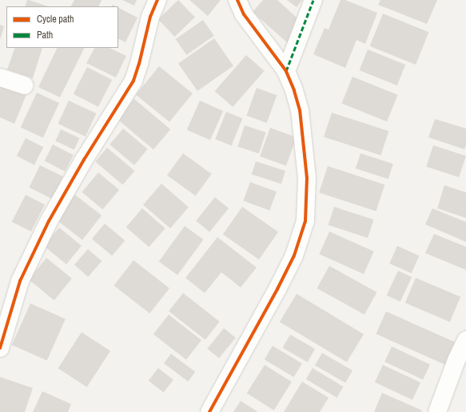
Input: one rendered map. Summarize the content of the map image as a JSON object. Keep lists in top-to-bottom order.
{
  "legend": ["Cycle path", "Path"]
}
